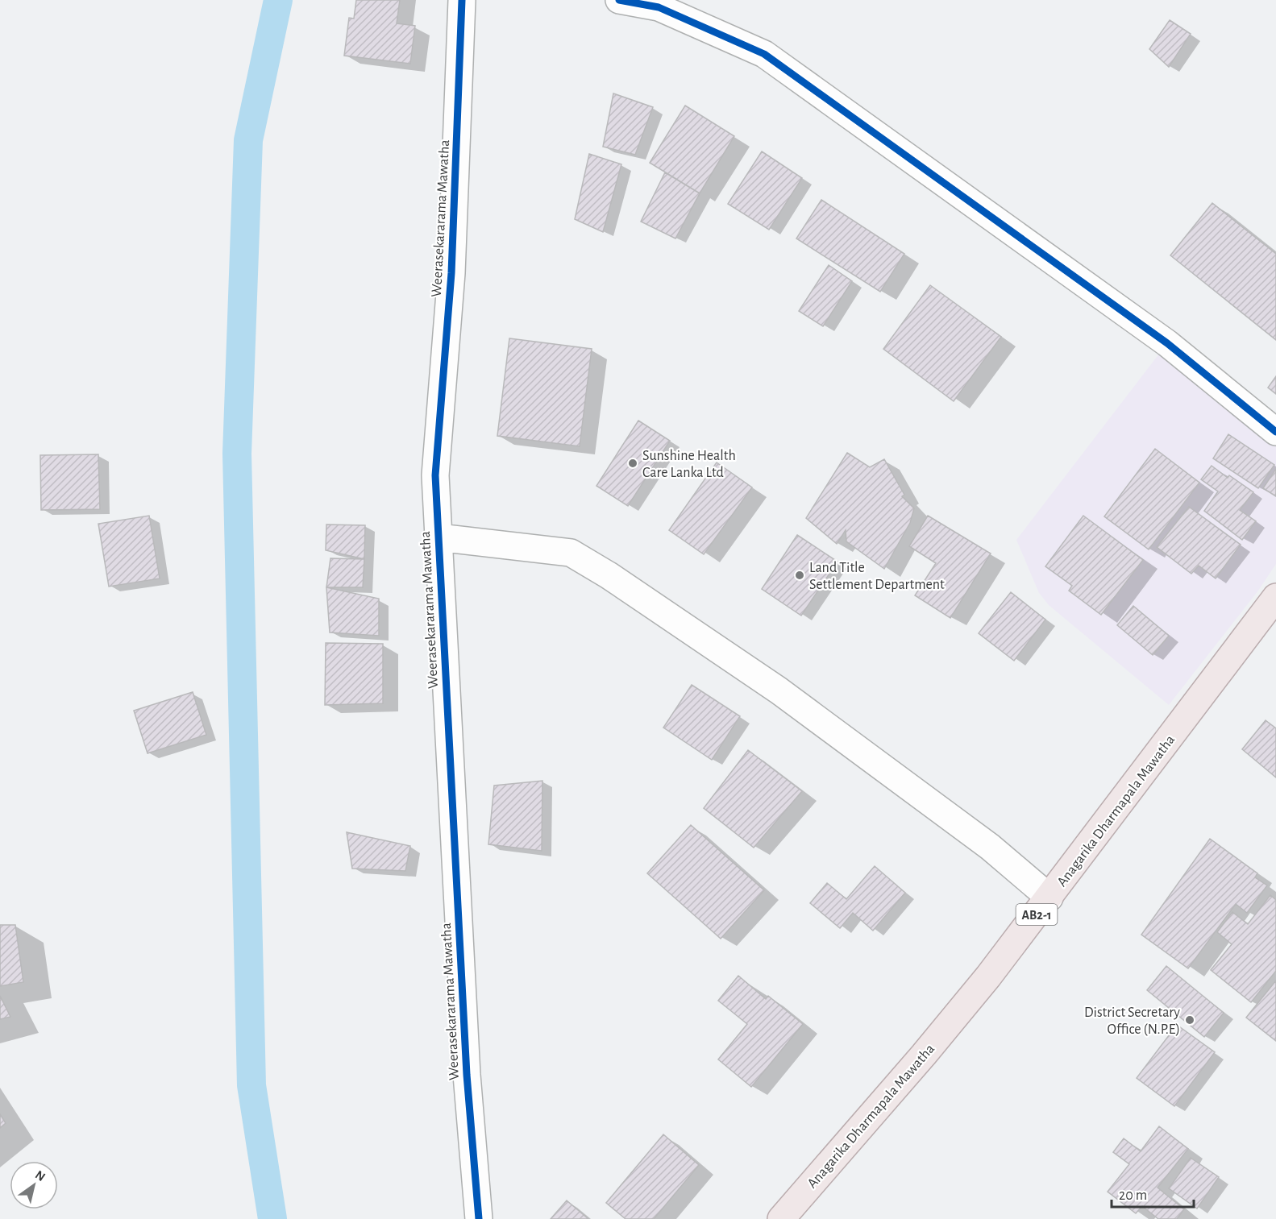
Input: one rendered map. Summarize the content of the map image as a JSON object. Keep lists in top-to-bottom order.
{
  "streets": {
    "main road": ["Anagarika Dharmapala Mawatha", "AB2-1"],
    "street": ["Weerasekararama Mawatha"]
  },
  "places": ["Sunshine Health Care Lanka Ltd", "Land Title Settlement Department", "District Secretary Office (N.P.E)"],
  "scale_bar": "20 m",
  "north": "top right"
}
